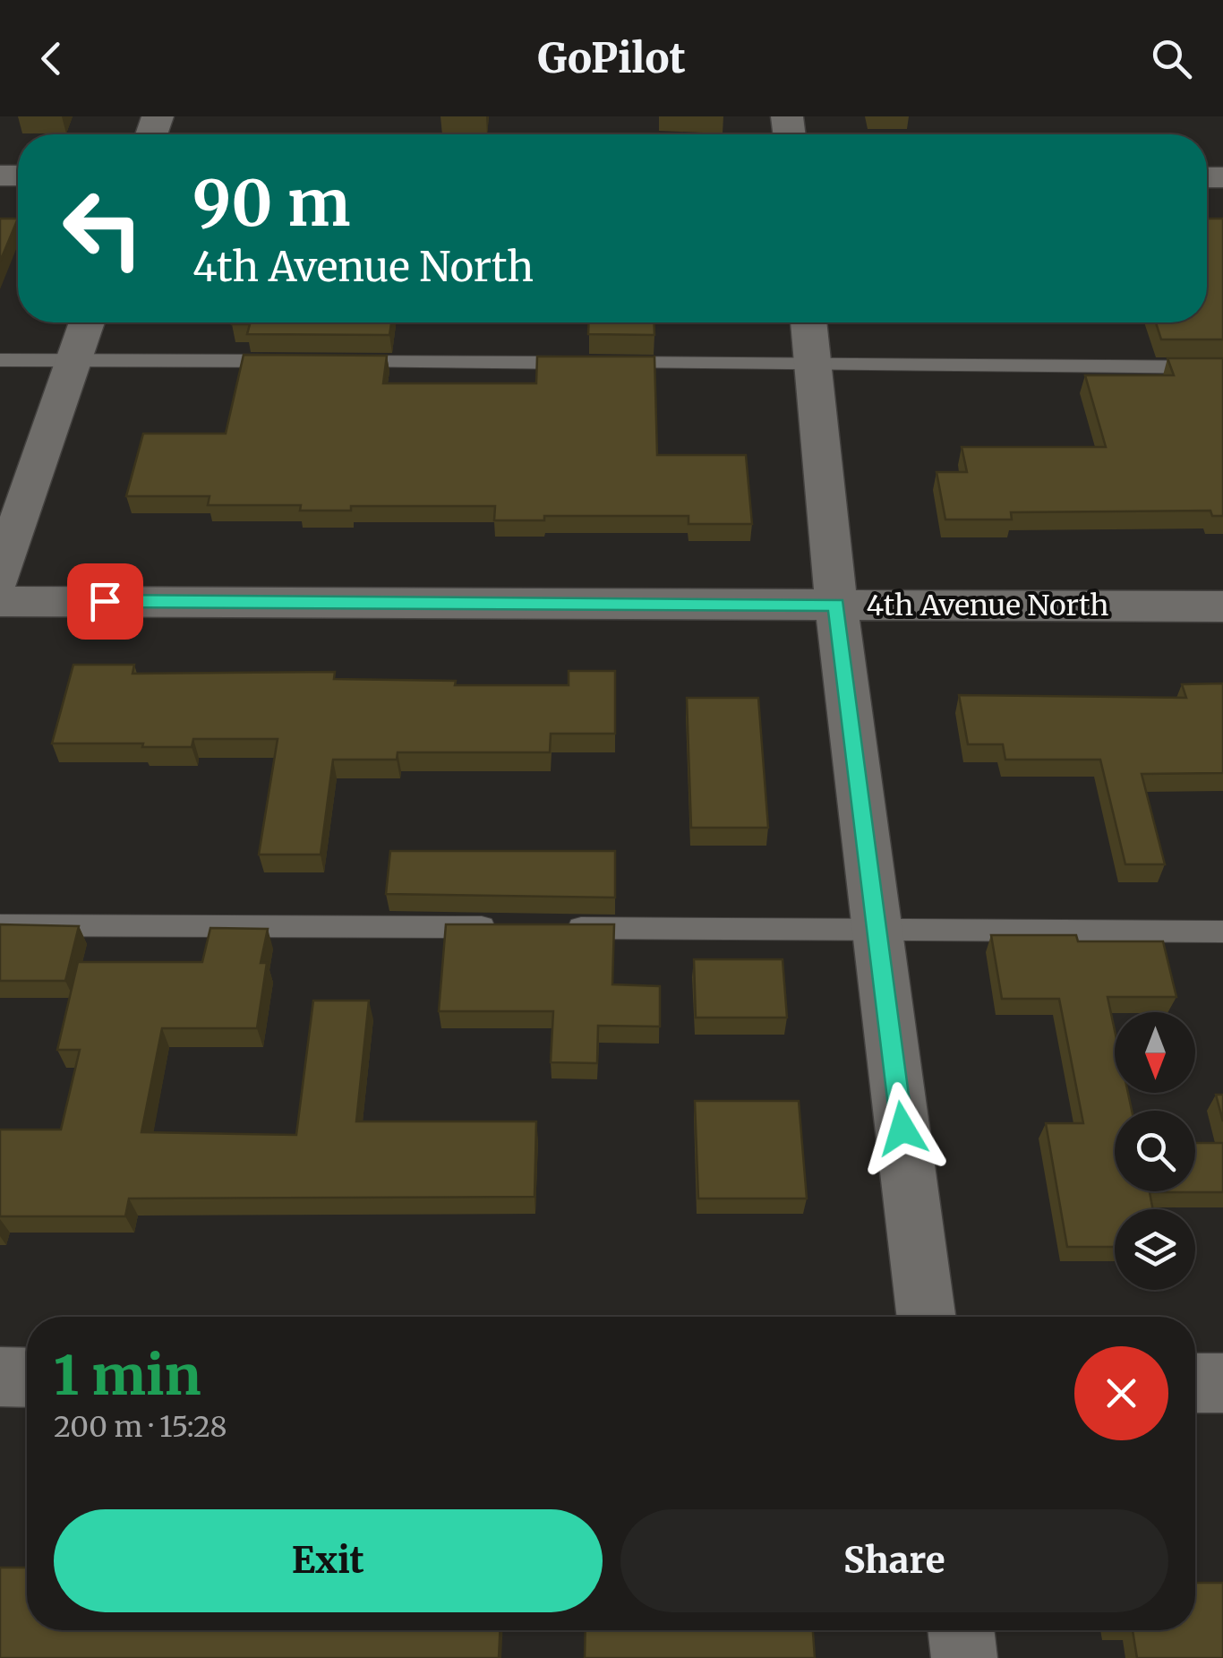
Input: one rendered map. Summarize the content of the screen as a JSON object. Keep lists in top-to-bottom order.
{
  "streets": {
    "street": ["4th Avenue North"]
  },
  "north": "bottom",
  "page": {
    "header": "GoPilot",
    "turn": ["90 m", "4th Avenue North"],
    "heading": ["1 min", "200 m · 15:28"],
    "buttons": ["Exit", "Share"]
  }
}
